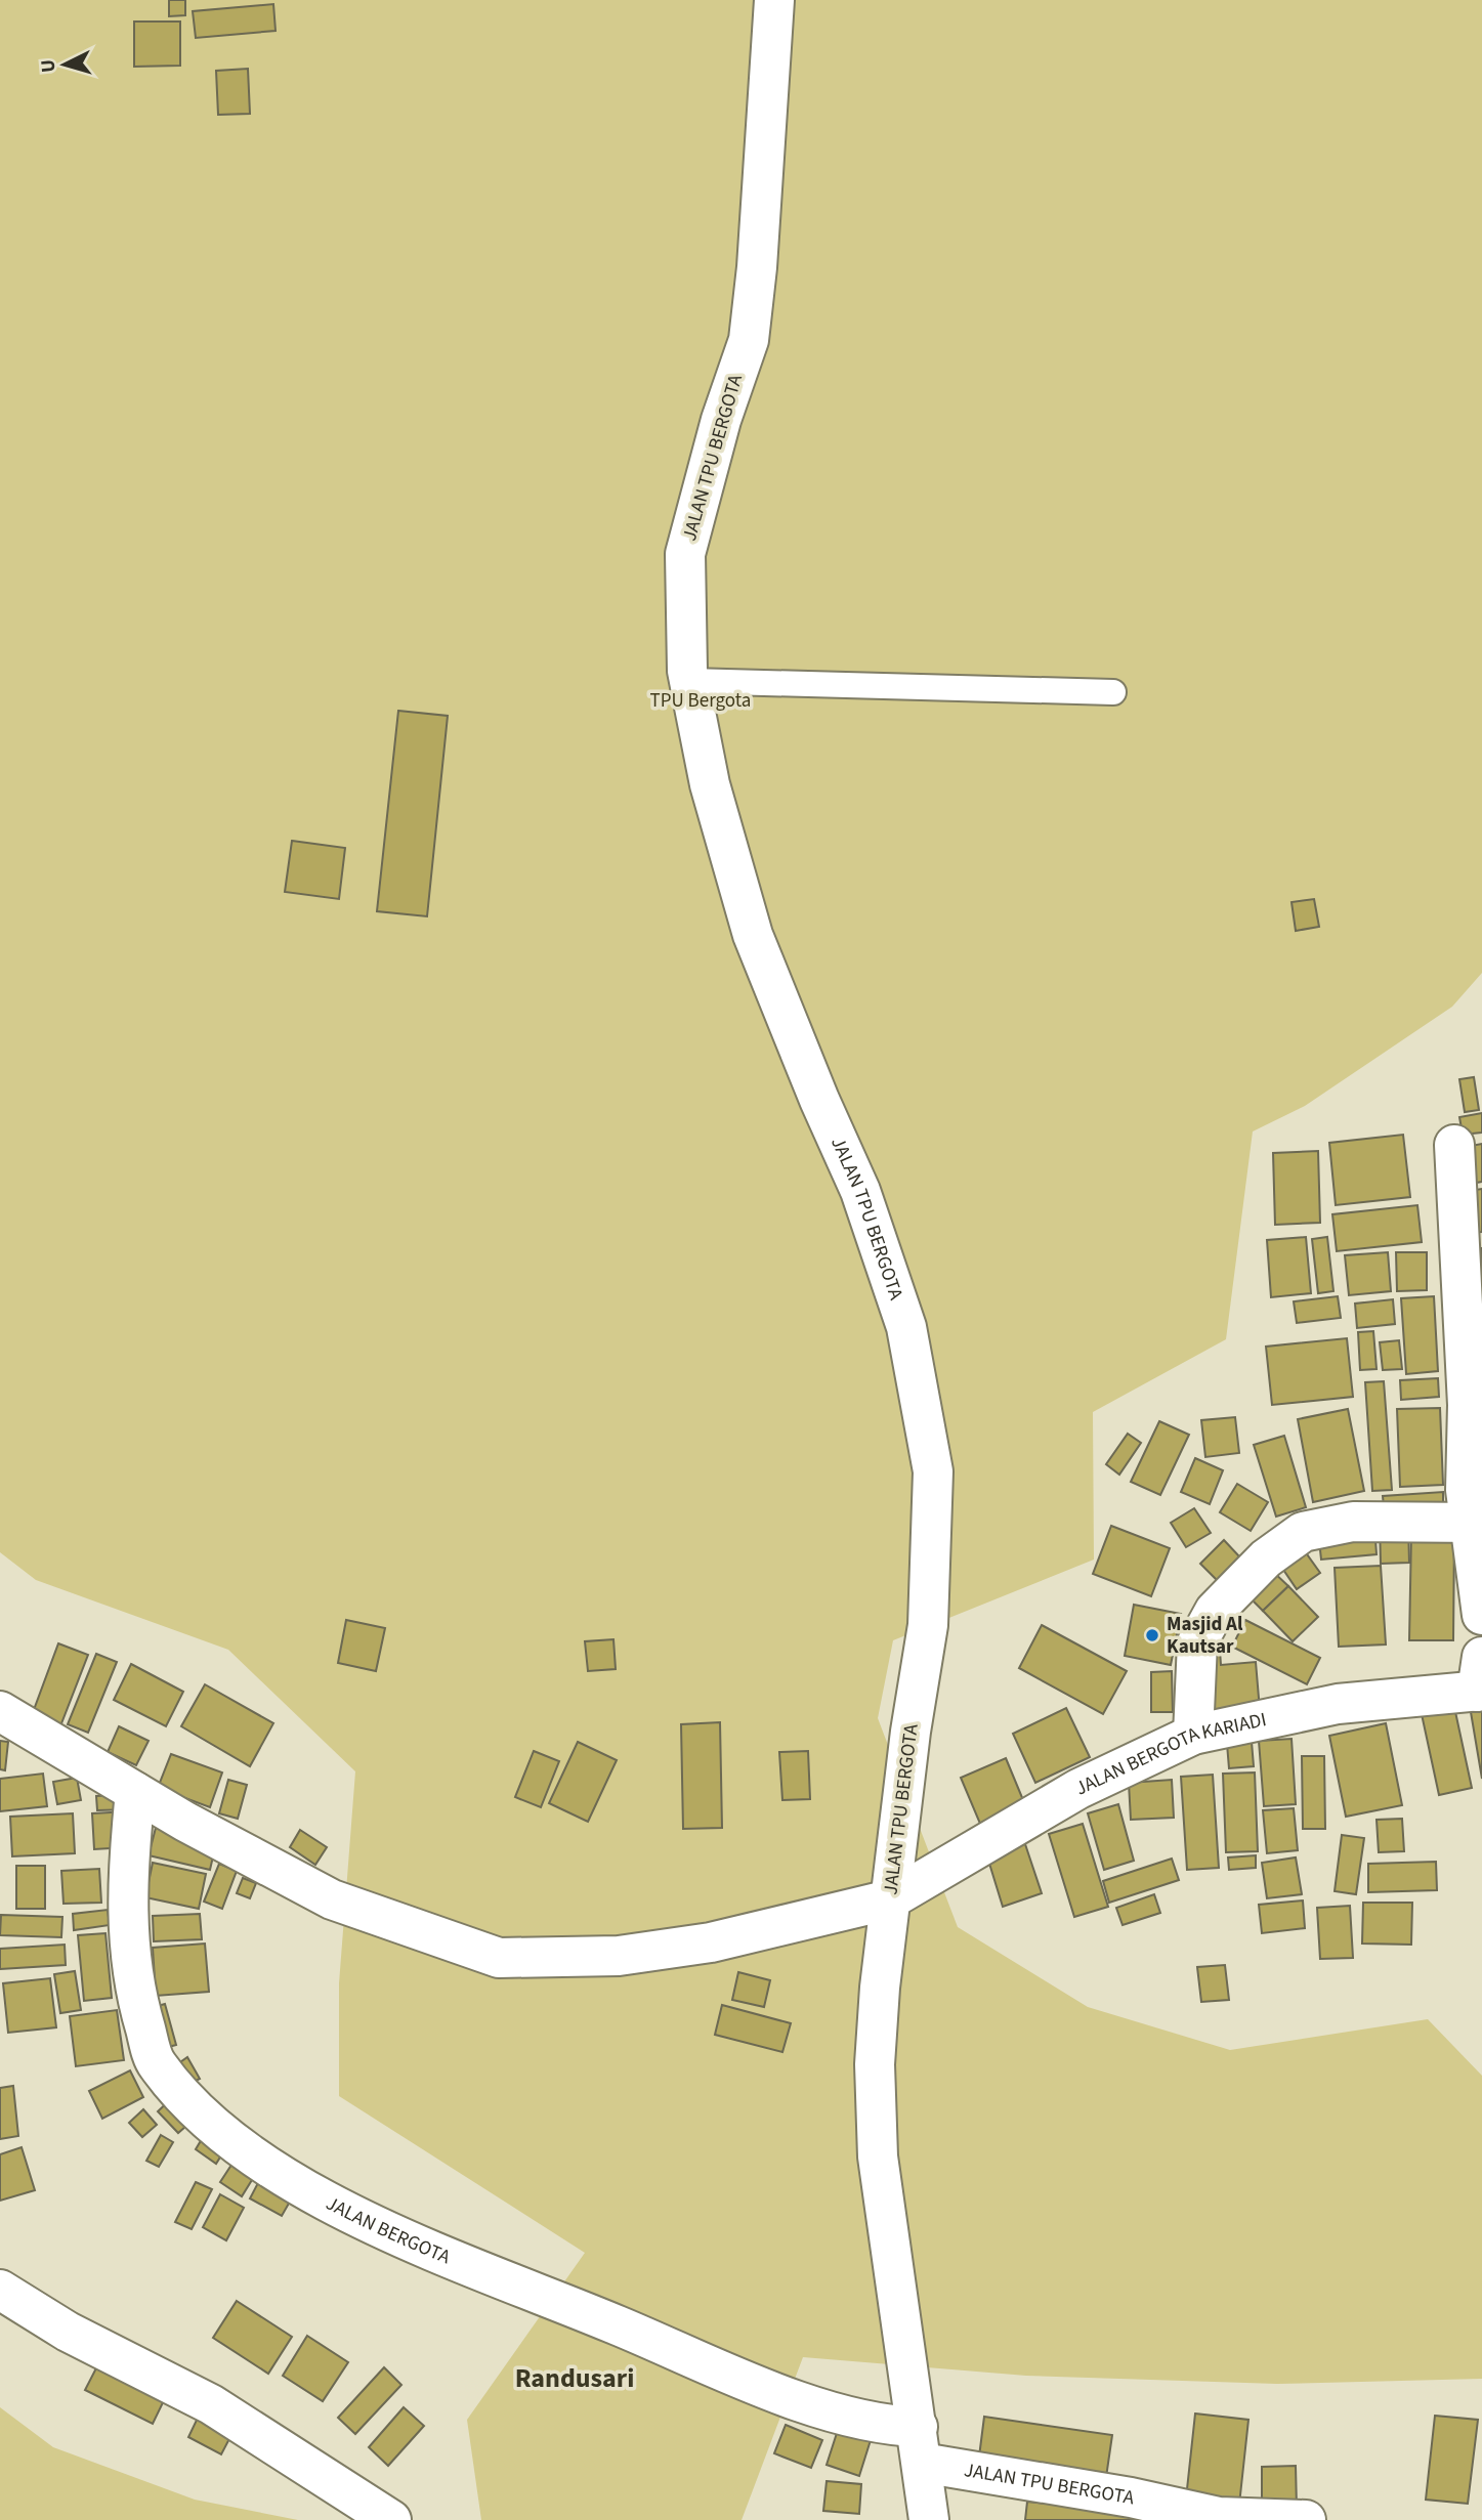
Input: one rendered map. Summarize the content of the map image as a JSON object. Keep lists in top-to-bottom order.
{
  "streets": {
    "street": ["JALAN TPU BERGOTA", "JALAN BERGOTA KARIADI", "JALAN BERGOTA"]
  },
  "crossings": [
    ["JALAN TPU BERGOTA", "JALAN BERGOTA KARIADI"],
    ["JALAN TPU BERGOTA", "JALAN BERGOTA"]
  ],
  "districts": ["Randusari"],
  "parks": ["TPU Bergota"],
  "places": ["Masjid Al Kautsar"],
  "north": "left"
}
